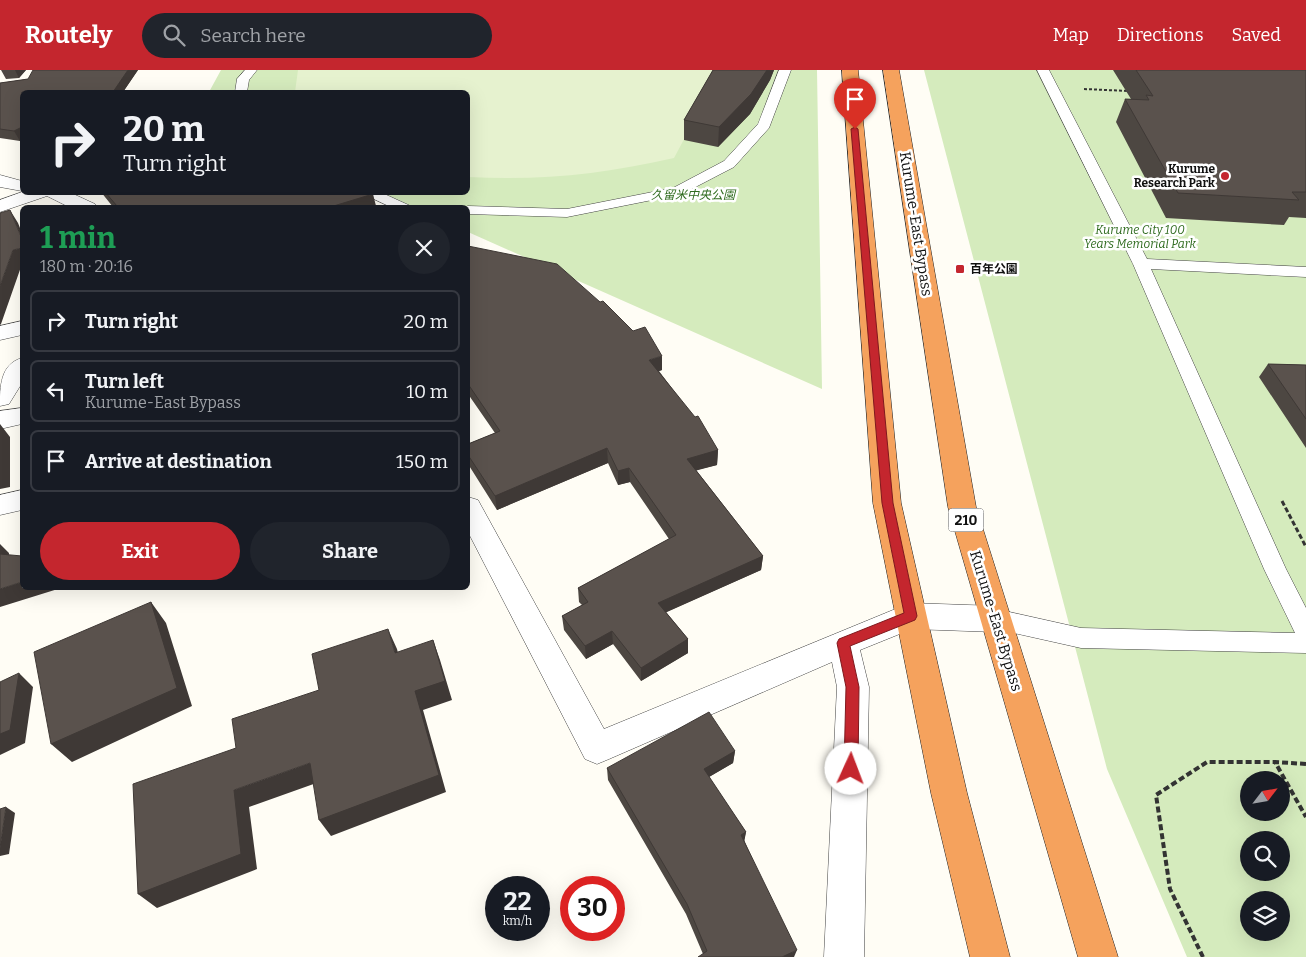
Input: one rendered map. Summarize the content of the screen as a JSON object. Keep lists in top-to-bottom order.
{
  "streets": {
    "highway": ["Kurume-East Bypass", "210"]
  },
  "parks": ["久留米中央公園", "Kurume City 100 Years Memorial Park"],
  "places": {
    "other": ["Kurume Research Park"],
    "transit": ["百年公園"]
  },
  "north": "top right",
  "page": {
    "header": "Routely",
    "search": "Search here",
    "nav": ["Map", "Directions", "Saved"],
    "turn": ["20 m", "Turn right"],
    "heading": ["1 min", "180 m · 20:16"],
    "list": [
      {
        "name": "Turn right",
        "value": "20 m"
      },
      {
        "name": "Turn left",
        "note": "Kurume-East Bypass",
        "value": "10 m"
      },
      {
        "name": "Arrive at destination",
        "value": "150 m"
      }
    ],
    "buttons": ["Exit", "Share"],
    "speed": "22 km/h",
    "limit": "30"
  }
}
